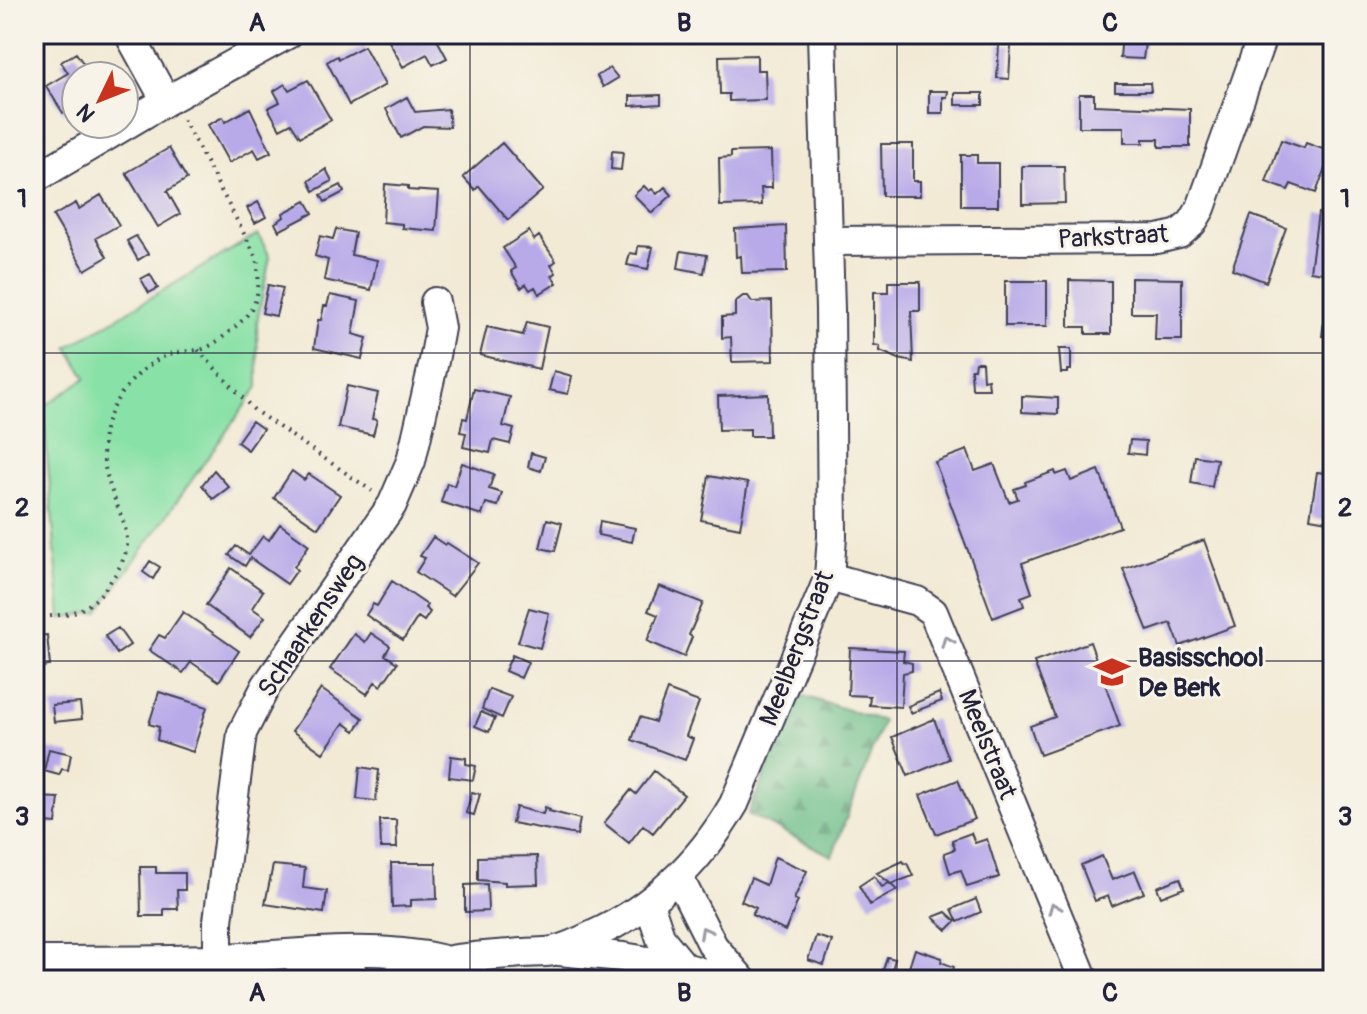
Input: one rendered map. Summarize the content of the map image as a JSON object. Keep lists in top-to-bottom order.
{
  "streets": {
    "street": [
      "Parkstraat",
      "Schaarkensweg",
      "Meelbergstraat",
      "Meelstraat"
    ]
  },
  "crossings": [
    ["Parkstraat", "Meelbergstraat"],
    ["Meelbergstraat", "Meelstraat"]
  ],
  "one_way": ["Meelstraat"],
  "places": {
    "school or university": ["Basisschool De Berk"]
  },
  "north": "bottom left",
  "grid": {
    "columns": ["A", "B", "C"],
    "rows": ["1", "2", "3"]
  }
}
